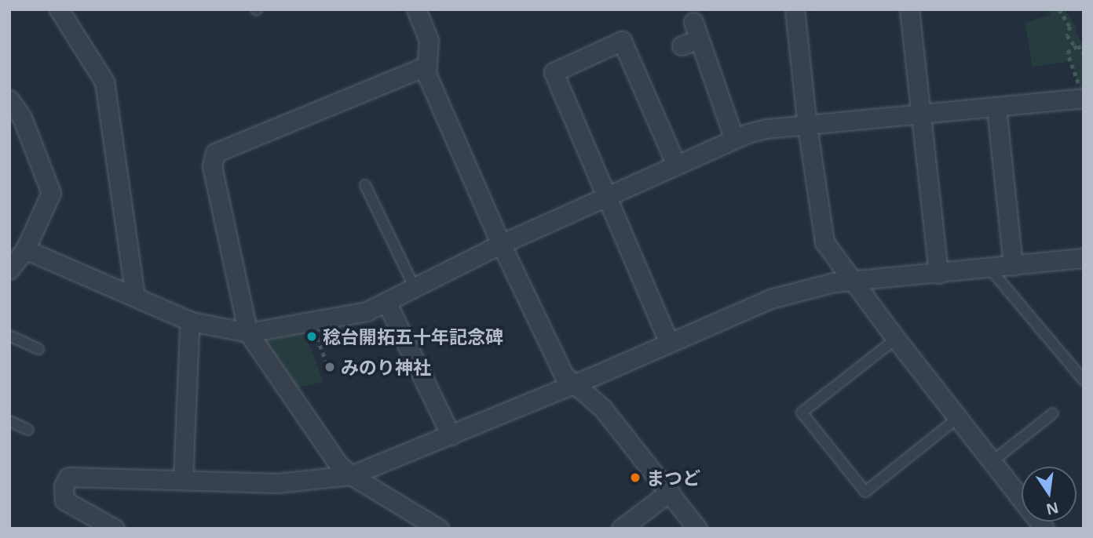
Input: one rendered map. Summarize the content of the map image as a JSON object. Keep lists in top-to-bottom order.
{
  "places": ["稔台開拓五十年記念碑", "みのり神社", "まつど"],
  "north": "bottom"
}
